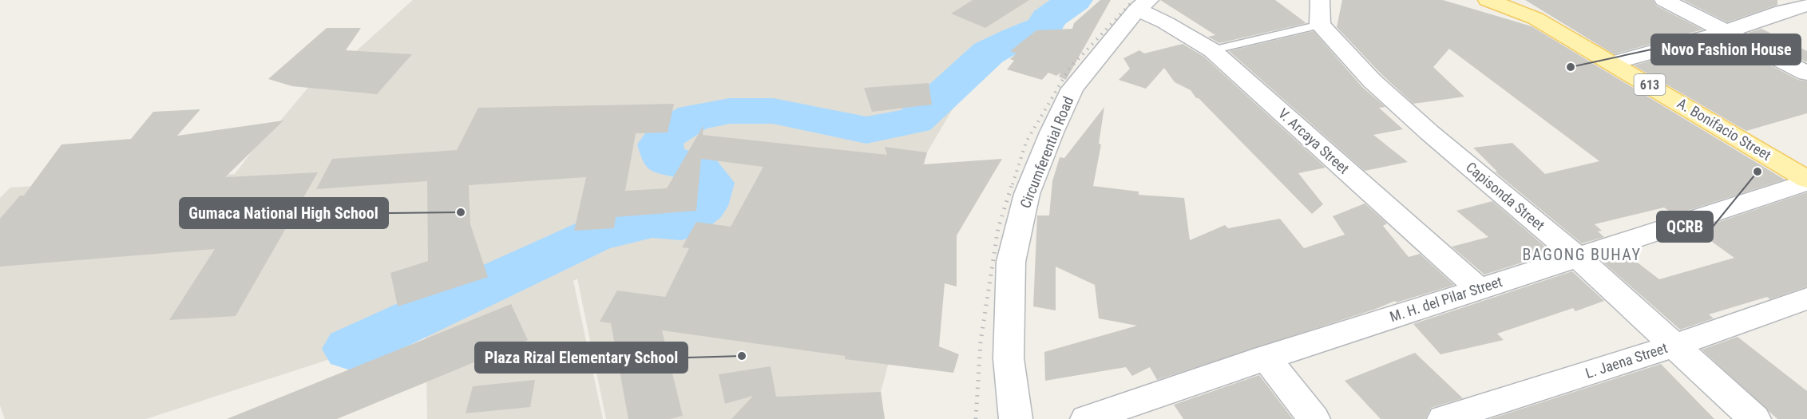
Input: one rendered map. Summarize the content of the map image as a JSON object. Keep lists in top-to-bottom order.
{
  "streets": {
    "main road": ["613", "A. Bonifacio Street"],
    "street": [
      "V. Arcaya Street",
      "Circumferential Road",
      "Capisonda Street",
      "M. H. del Pilar Street",
      "L. Jaena Street"
    ]
  },
  "crossings": [
    ["A. Bonifacio Street", "M. H. del Pilar Street"],
    ["V. Arcaya Street", "Circumferential Road"],
    ["V. Arcaya Street", "M. H. del Pilar Street"],
    ["Capisonda Street", "M. H. del Pilar Street"],
    ["Capisonda Street", "L. Jaena Street"]
  ],
  "districts": ["BAGONG BUHAY"],
  "places": [
    "Novo Fashion House",
    "QCRB",
    "Gumaca National High School",
    "Plaza Rizal Elementary School"
  ]
}
